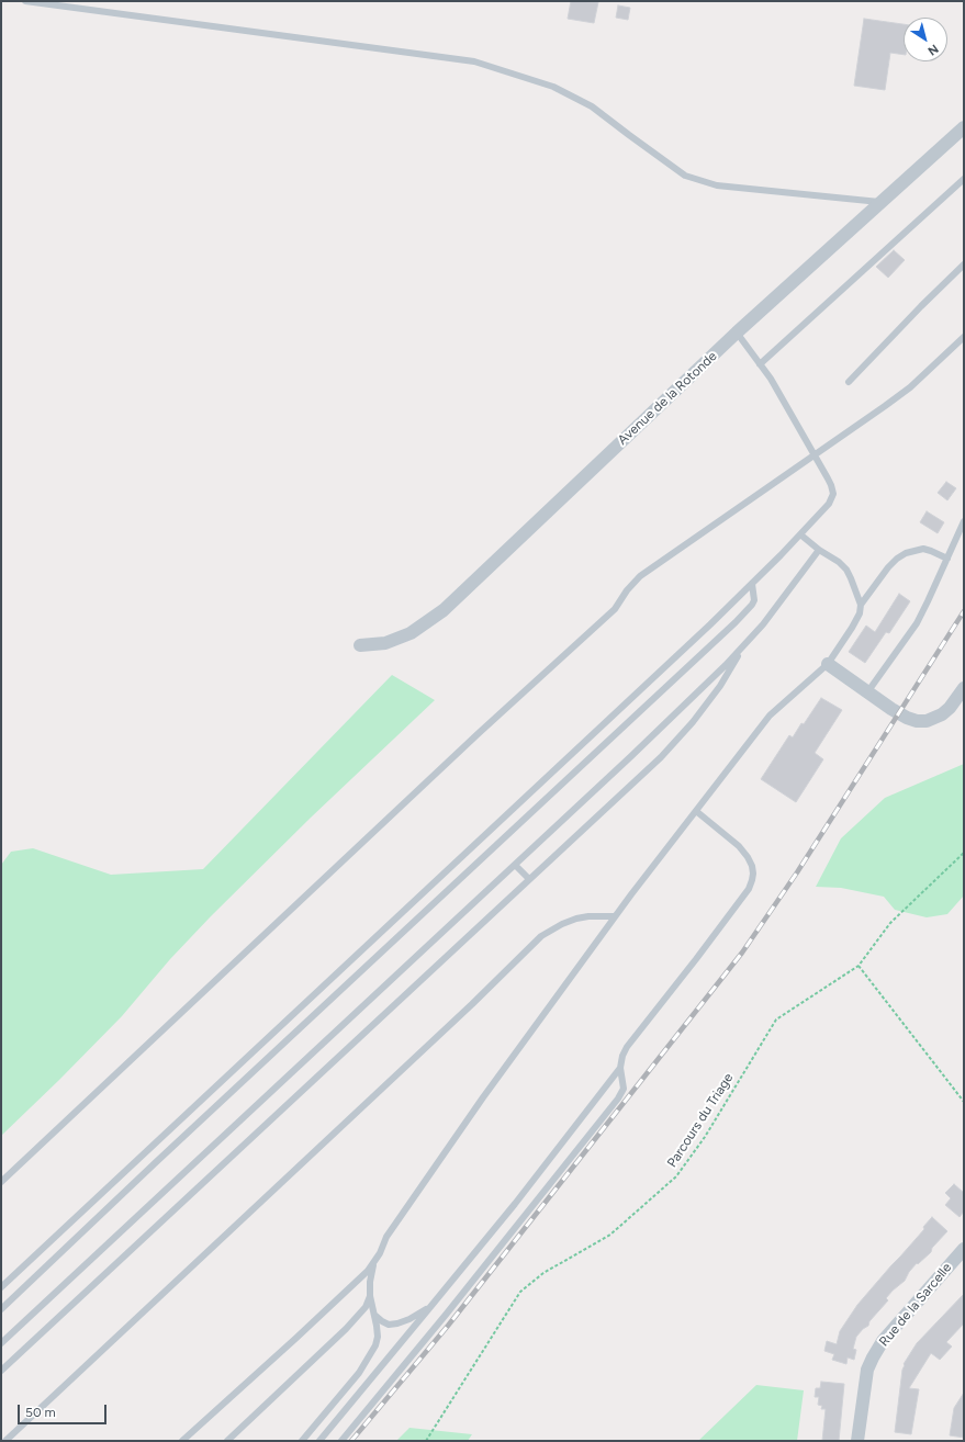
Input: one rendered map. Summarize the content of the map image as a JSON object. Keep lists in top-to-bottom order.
{
  "streets": {
    "street": ["Avenue de la Rotonde", "Rue de la Sarcelle"],
    "path": ["Parcours du Triage"]
  },
  "scale_bar": "50 m",
  "north": "bottom right"
}
